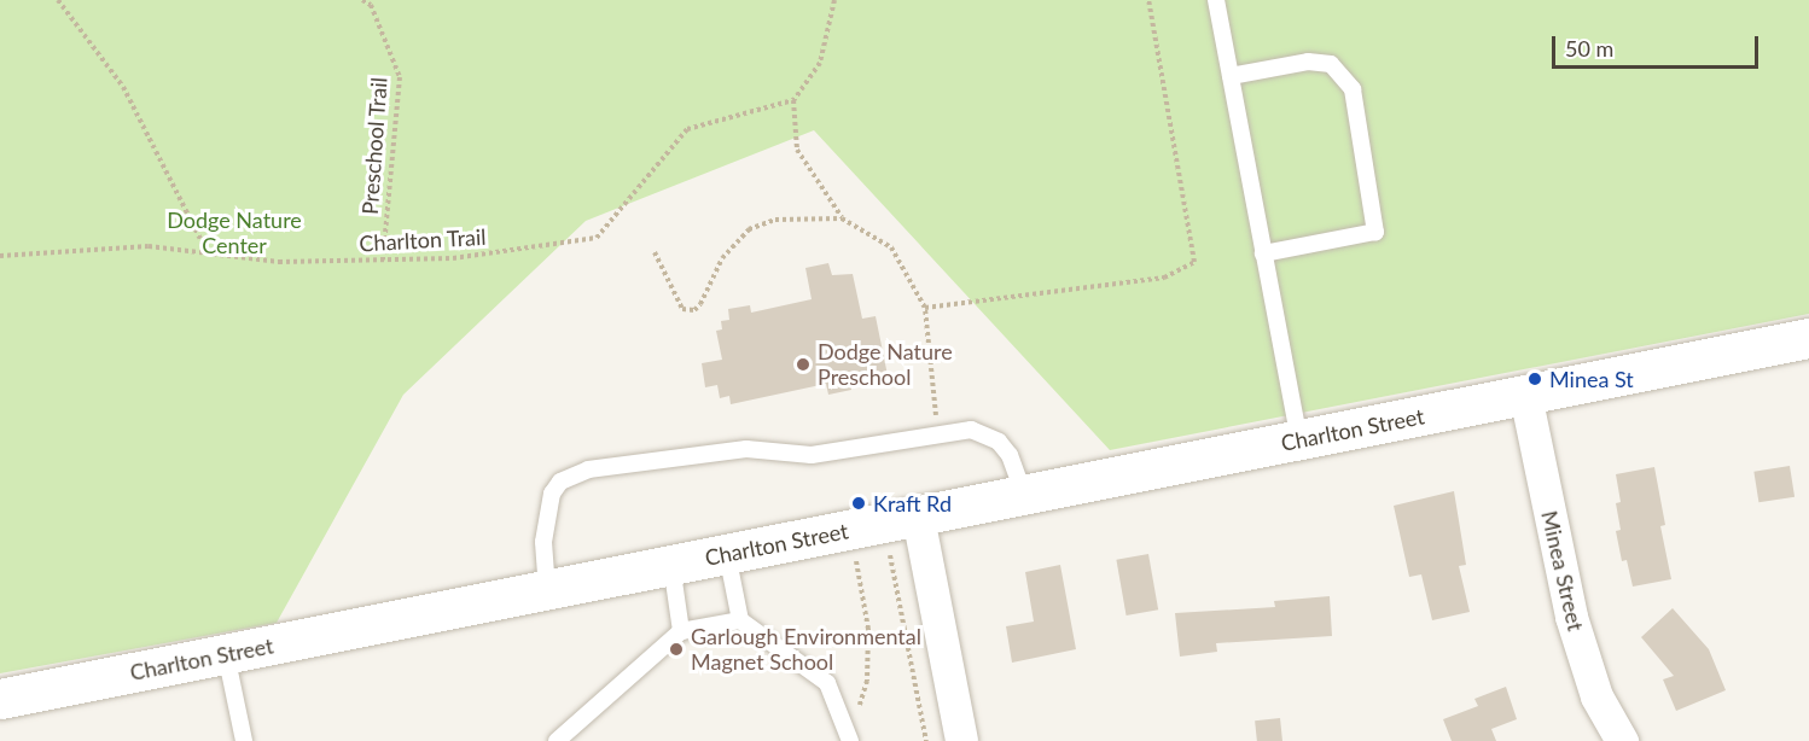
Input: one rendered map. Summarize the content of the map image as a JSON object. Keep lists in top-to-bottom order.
{
  "streets": {
    "street": ["Charlton Street", "Minea Street"],
    "path": ["Preschool Trail", "Charlton Trail"]
  },
  "crossings": [
    ["Preschool Trail", "Charlton Trail"],
    ["Charlton Street", "Minea Street"]
  ],
  "parks": ["Dodge Nature Center"],
  "places": [
    "Dodge Nature Preschool",
    "Minea St",
    "Kraft Rd",
    "Garlough Environmental Magnet School"
  ],
  "scale_bar": "50 m"
}
